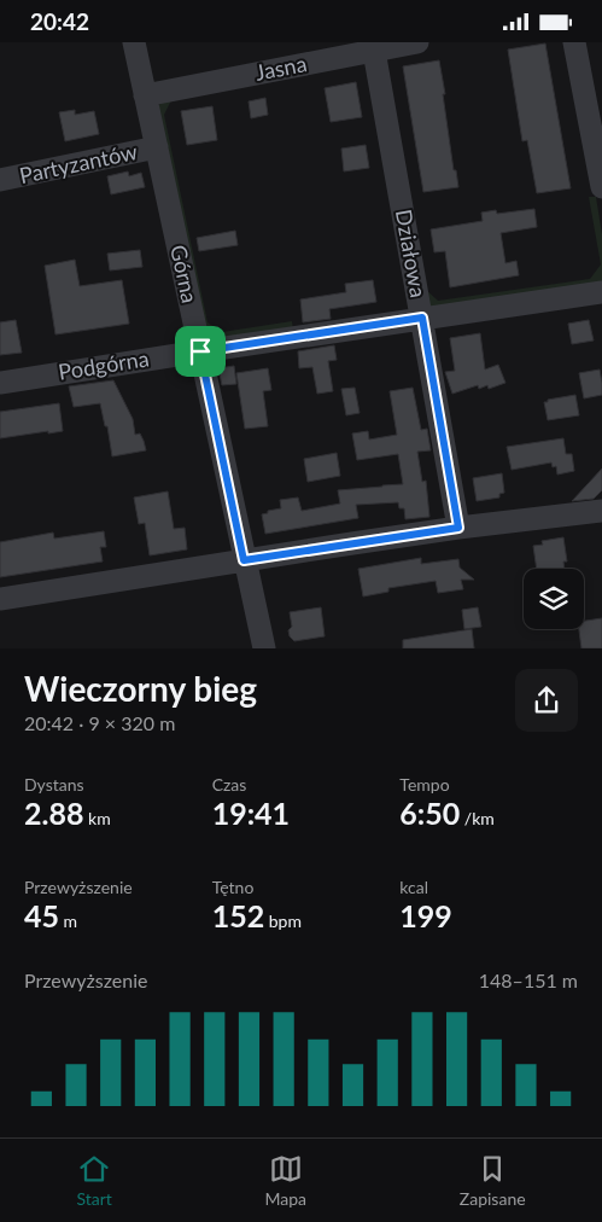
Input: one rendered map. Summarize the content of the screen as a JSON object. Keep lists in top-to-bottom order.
{
  "streets": {
    "street": [
      "Jasna",
      "Partyzantów",
      "Działowa",
      "Górna",
      "Podgórna"
    ]
  },
  "crossings": [
    ["Jasna", "Działowa"],
    ["Jasna", "Górna"],
    ["Partyzantów", "Górna"],
    ["Działowa", "Podgórna"],
    ["Górna", "Podgórna"]
  ],
  "page": {
    "status": "20:42",
    "heading": ["Wieczorny bieg", "20:42 · 9 × 320 m"],
    "stats": [
      ["Dystans", "2.88 km"],
      ["Czas", "19:41"],
      ["Tempo", "6:50 /km"],
      ["Przewyższenie", "45 m"],
      ["Tętno", "152 bpm"],
      ["kcal", "199"]
    ],
    "chart": ["Przewyższenie", "148–151 m"],
    "tabs": ["Start", "Mapa", "Zapisane"]
  }
}
